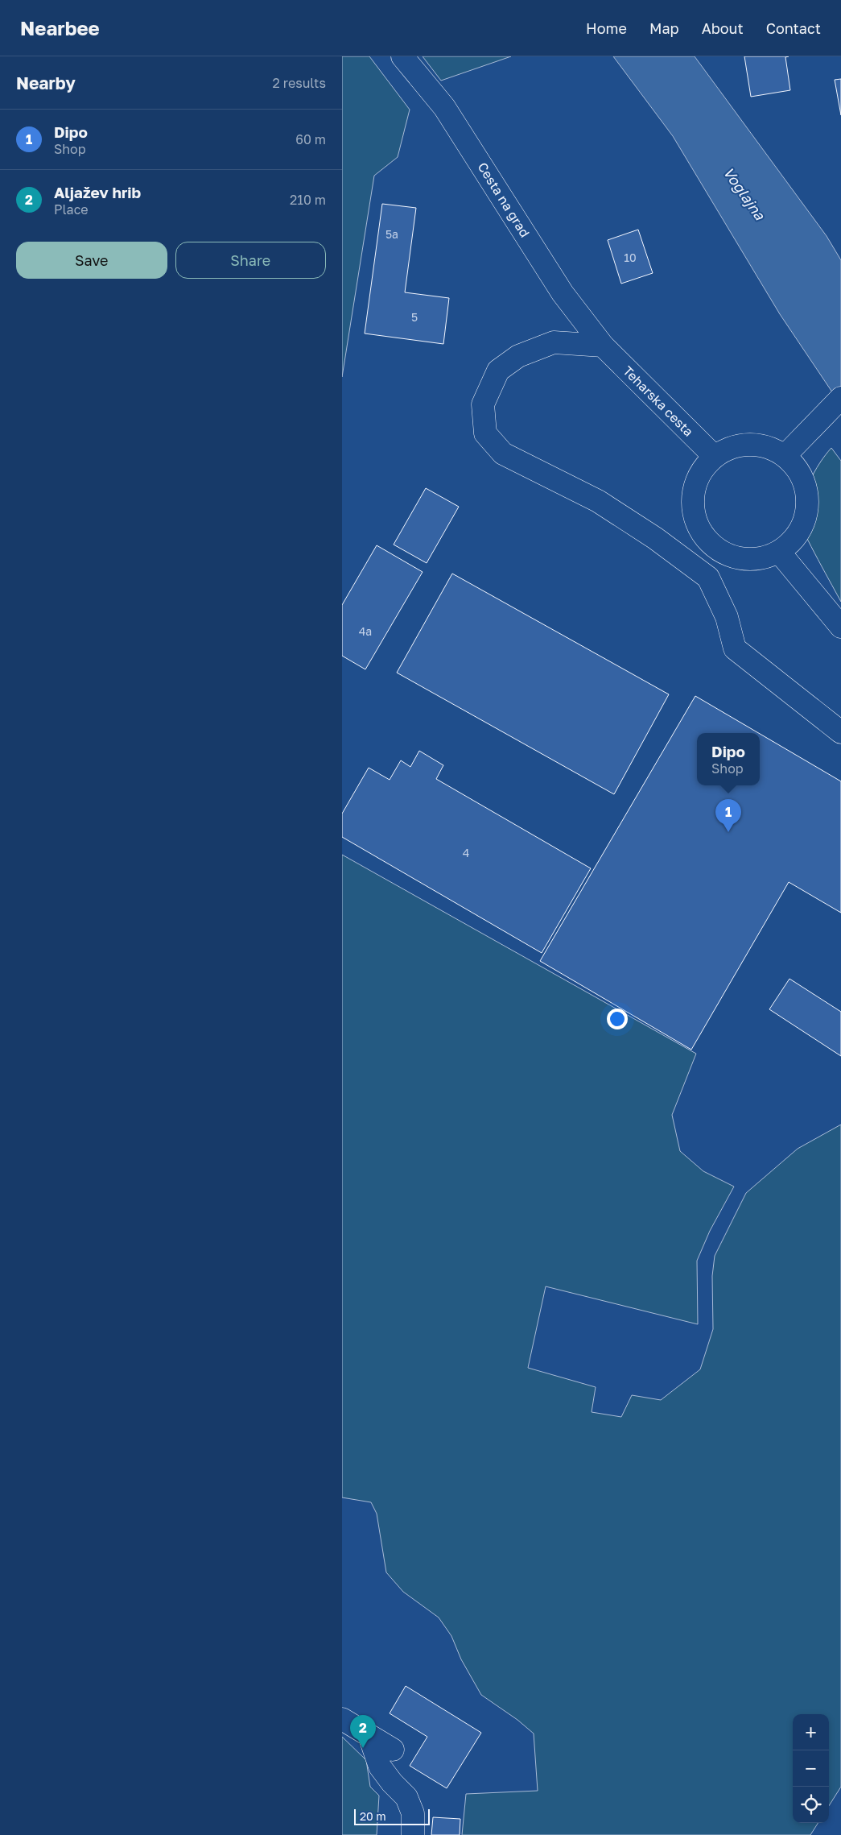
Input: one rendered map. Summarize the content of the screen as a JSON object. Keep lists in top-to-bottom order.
{
  "streets": {
    "street": ["Cesta na grad", "Teharska cesta"]
  },
  "crossings": [
    ["Cesta na grad", "Teharska cesta"]
  ],
  "water": ["Voglajna"],
  "house_numbers": [
    "5a",
    "10",
    "5",
    "4a",
    "4"
  ],
  "scale_bar": "20 m",
  "page": {
    "header": "Nearbee",
    "nav": [
      "Home",
      "Map",
      "About",
      "Contact"
    ],
    "heading": ["Nearby", "2 results"],
    "list": [
      {
        "mark": "1",
        "name": "Dipo",
        "note": "Shop",
        "value": "60 m"
      },
      {
        "mark": "2",
        "name": "Aljažev hrib",
        "note": "Place",
        "value": "210 m"
      }
    ],
    "buttons": ["Save", "Share"],
    "popup": ["Dipo", "Shop"],
    "pins": ["1", "2"],
    "map_buttons": ["+", "−"],
    "scale": "20 m"
  }
}
